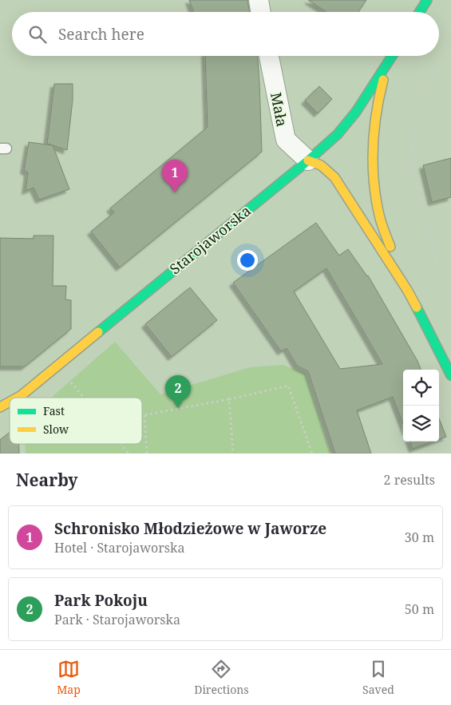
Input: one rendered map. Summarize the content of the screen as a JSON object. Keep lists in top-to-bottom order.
{
  "streets": {
    "main road": ["Starojaworska"],
    "street": ["Mała"]
  },
  "crossings": [
    ["Mała", "Starojaworska"]
  ],
  "legend": ["Fast", "Slow"],
  "page": {
    "search": "Search here",
    "pins": ["1", "2"],
    "heading": ["Nearby", "2 results"],
    "list": [
      {
        "mark": "1",
        "name": "Schronisko Młodzieżowe w Jaworze",
        "note": "Hotel · Starojaworska",
        "value": "30 m"
      },
      {
        "mark": "2",
        "name": "Park Pokoju",
        "note": "Park · Starojaworska",
        "value": "50 m"
      }
    ],
    "nav": ["Map", "Directions", "Saved"]
  }
}
